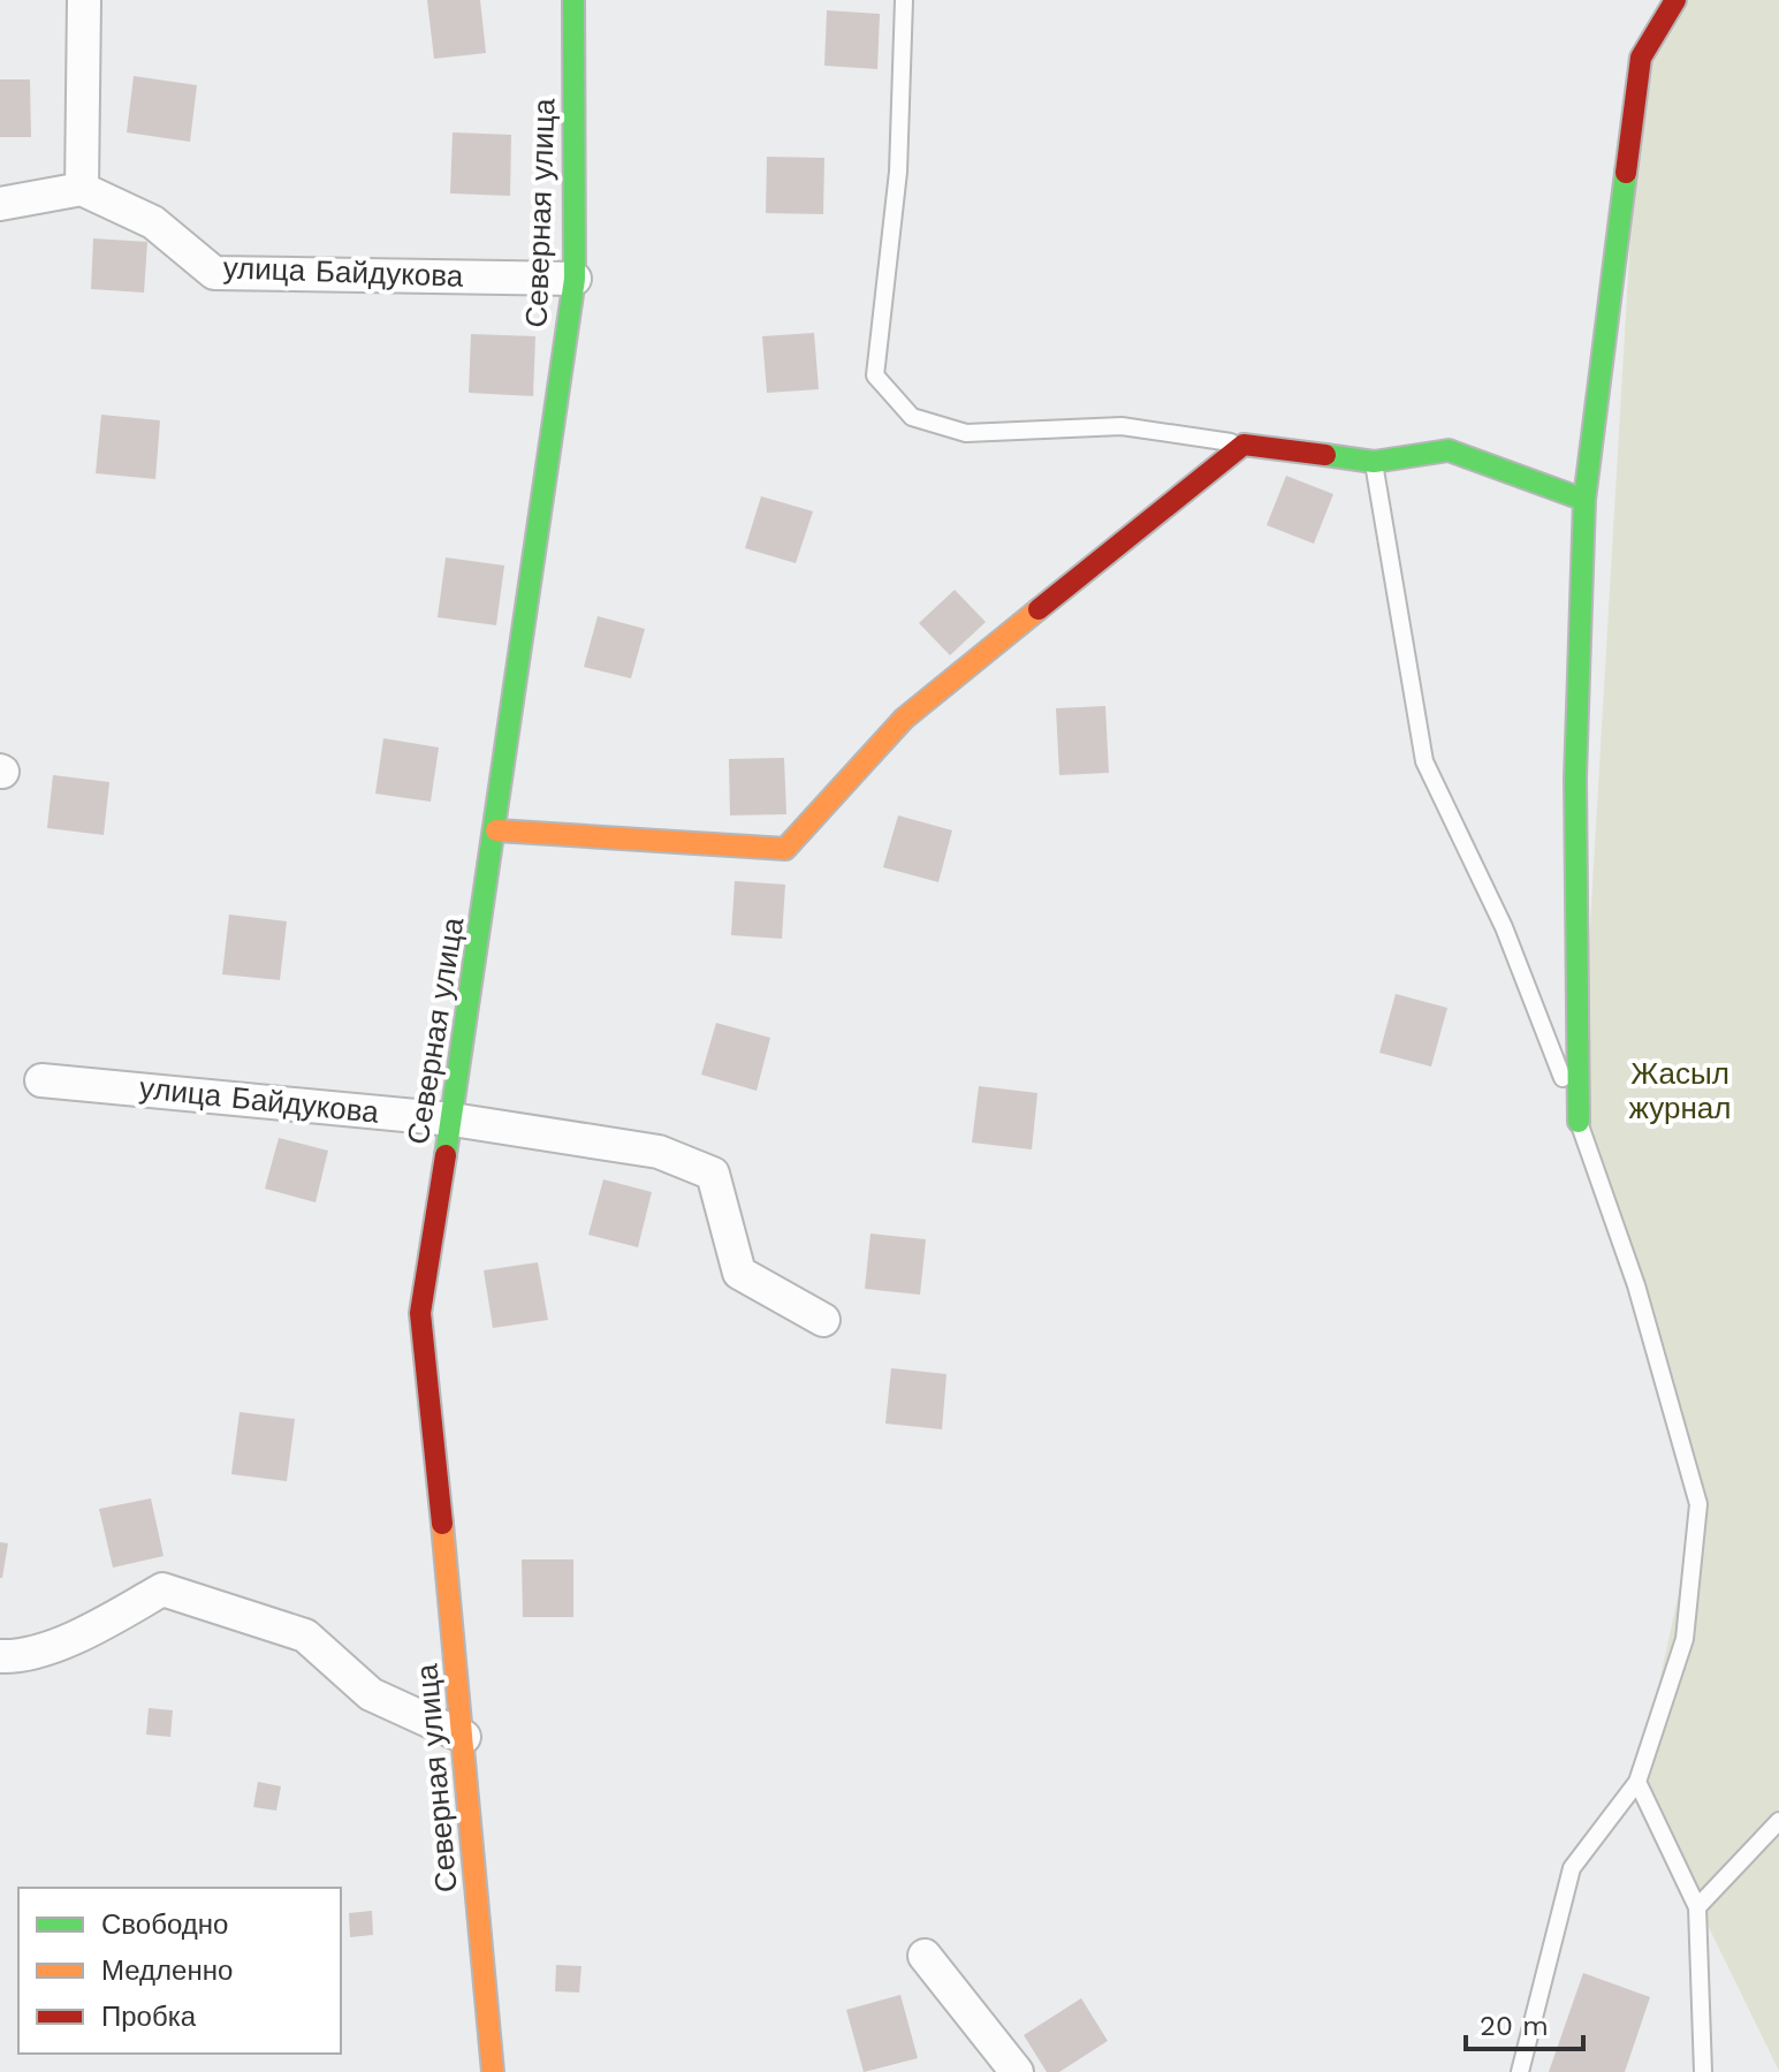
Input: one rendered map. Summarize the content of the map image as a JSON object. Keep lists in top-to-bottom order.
{
  "streets": {
    "street": ["Северная улица", "улица Байдукова"]
  },
  "crossings": [
    ["Северная улица", "улица Байдукова"]
  ],
  "parks": ["Жасыл журнал"],
  "legend": ["Свободно", "Медленно", "Пробка"],
  "scale_bar": "20 m"
}
